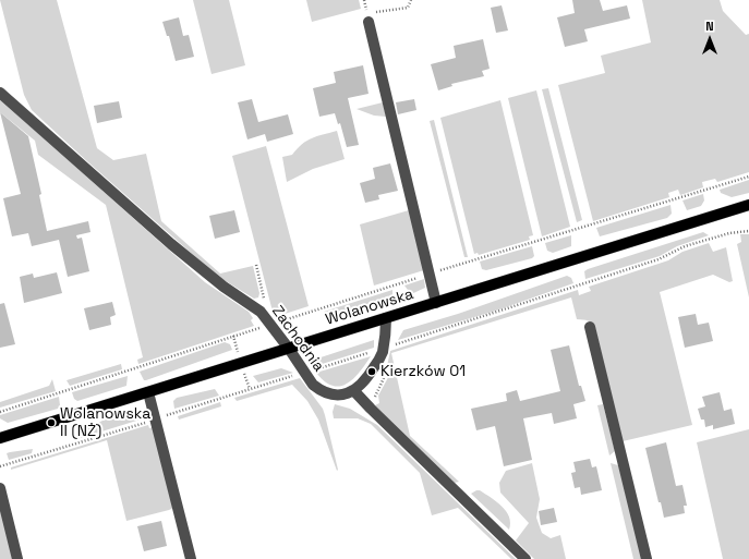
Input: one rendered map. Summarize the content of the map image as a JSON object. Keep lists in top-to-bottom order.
{
  "streets": {
    "main road": ["Wolanowska"],
    "street": ["Zachodnia"]
  },
  "crossings": [
    ["Wolanowska", "Zachodnia"]
  ],
  "places": ["Kierzków 01", "Wolanowska II (NŻ)"],
  "north": "top"
}
